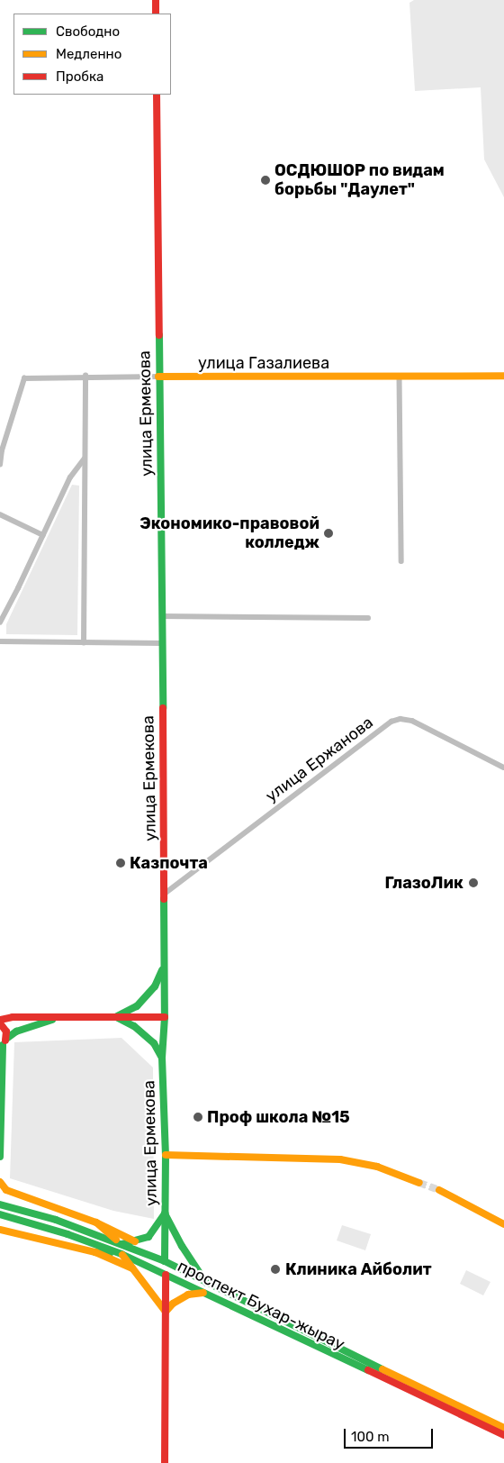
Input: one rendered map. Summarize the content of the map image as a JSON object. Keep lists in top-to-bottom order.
{
  "streets": {
    "main road": ["улица Газалиева", "улица Ермекова", "проспект Бухар-жырау"],
    "street": ["улица Ержанова"]
  },
  "crossings": [
    ["улица Газалиева", "улица Ермекова"],
    ["улица Ермекова", "улица Ержанова"],
    ["улица Ермекова", "проспект Бухар-жырау"]
  ],
  "places": [
    "ОСДЮШОР по видам борьбы \"Даулет\"",
    "Экономико-правовой колледж",
    "Казпочта",
    "ГлазоЛик",
    "Проф школа №15",
    "Клиника Айболит"
  ],
  "legend": ["Свободно", "Медленно", "Пробка"],
  "scale_bar": "100 m"
}
